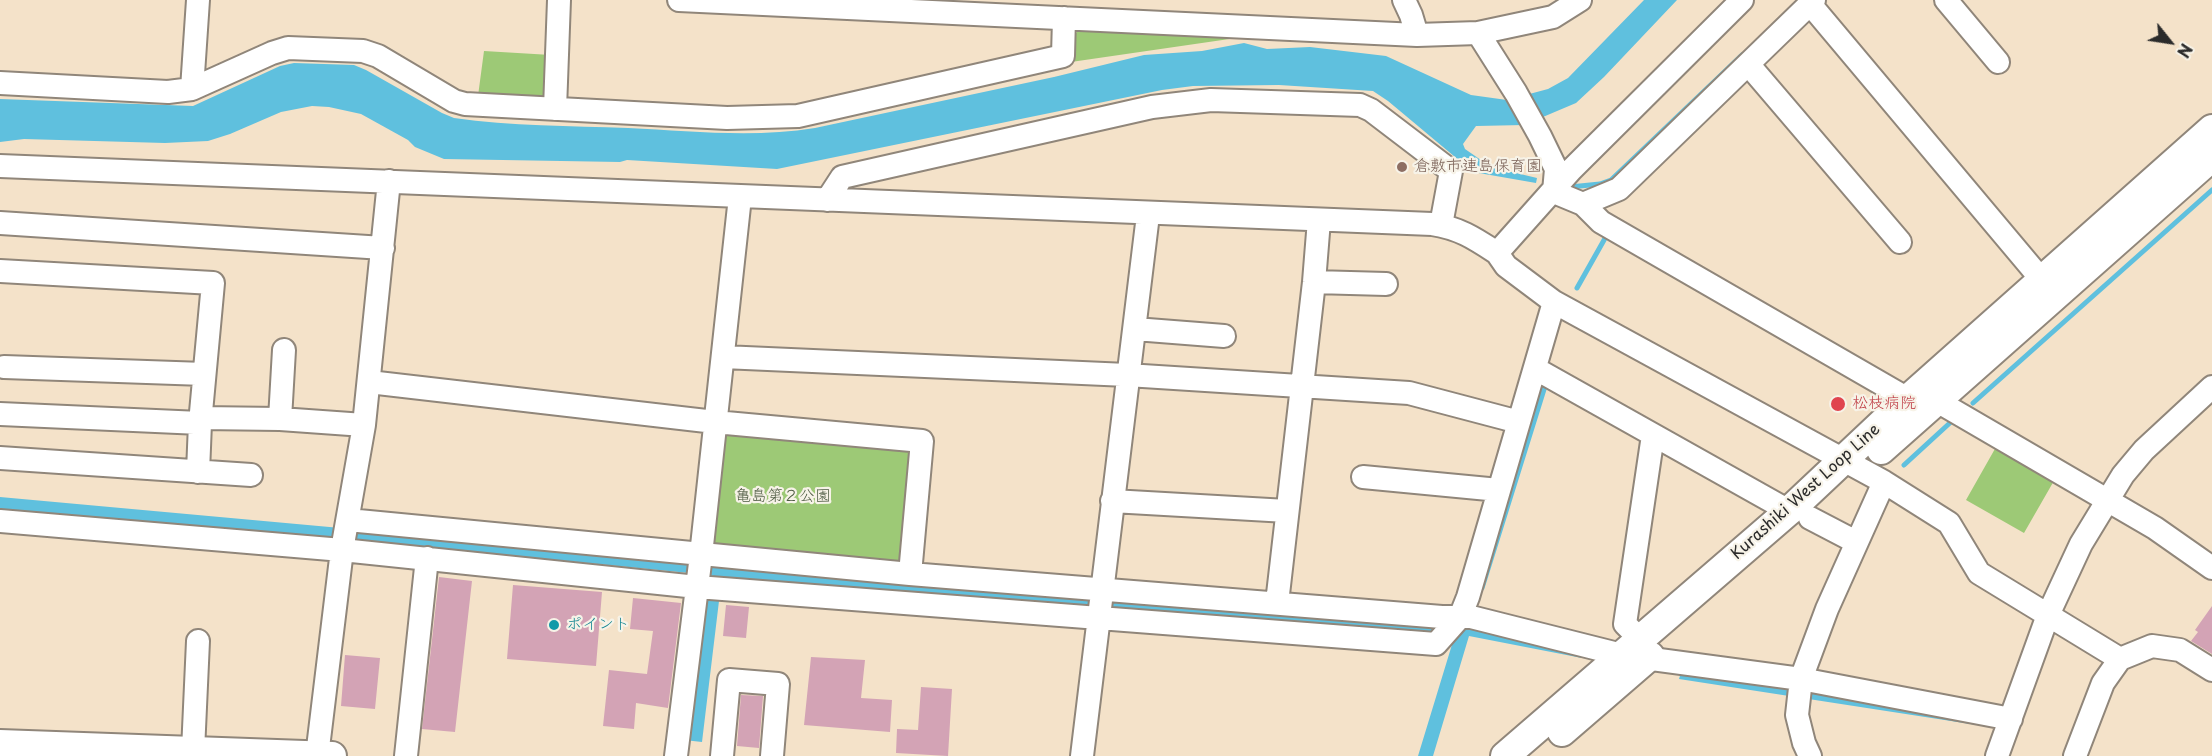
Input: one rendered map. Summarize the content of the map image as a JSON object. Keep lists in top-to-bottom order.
{
  "streets": {
    "main road": ["Kurashiki West Loop Line"]
  },
  "parks": ["亀島第２公園"],
  "places": ["倉敷市連島保育園", "松枝病院", "ポイント"],
  "north": "bottom right"
}
